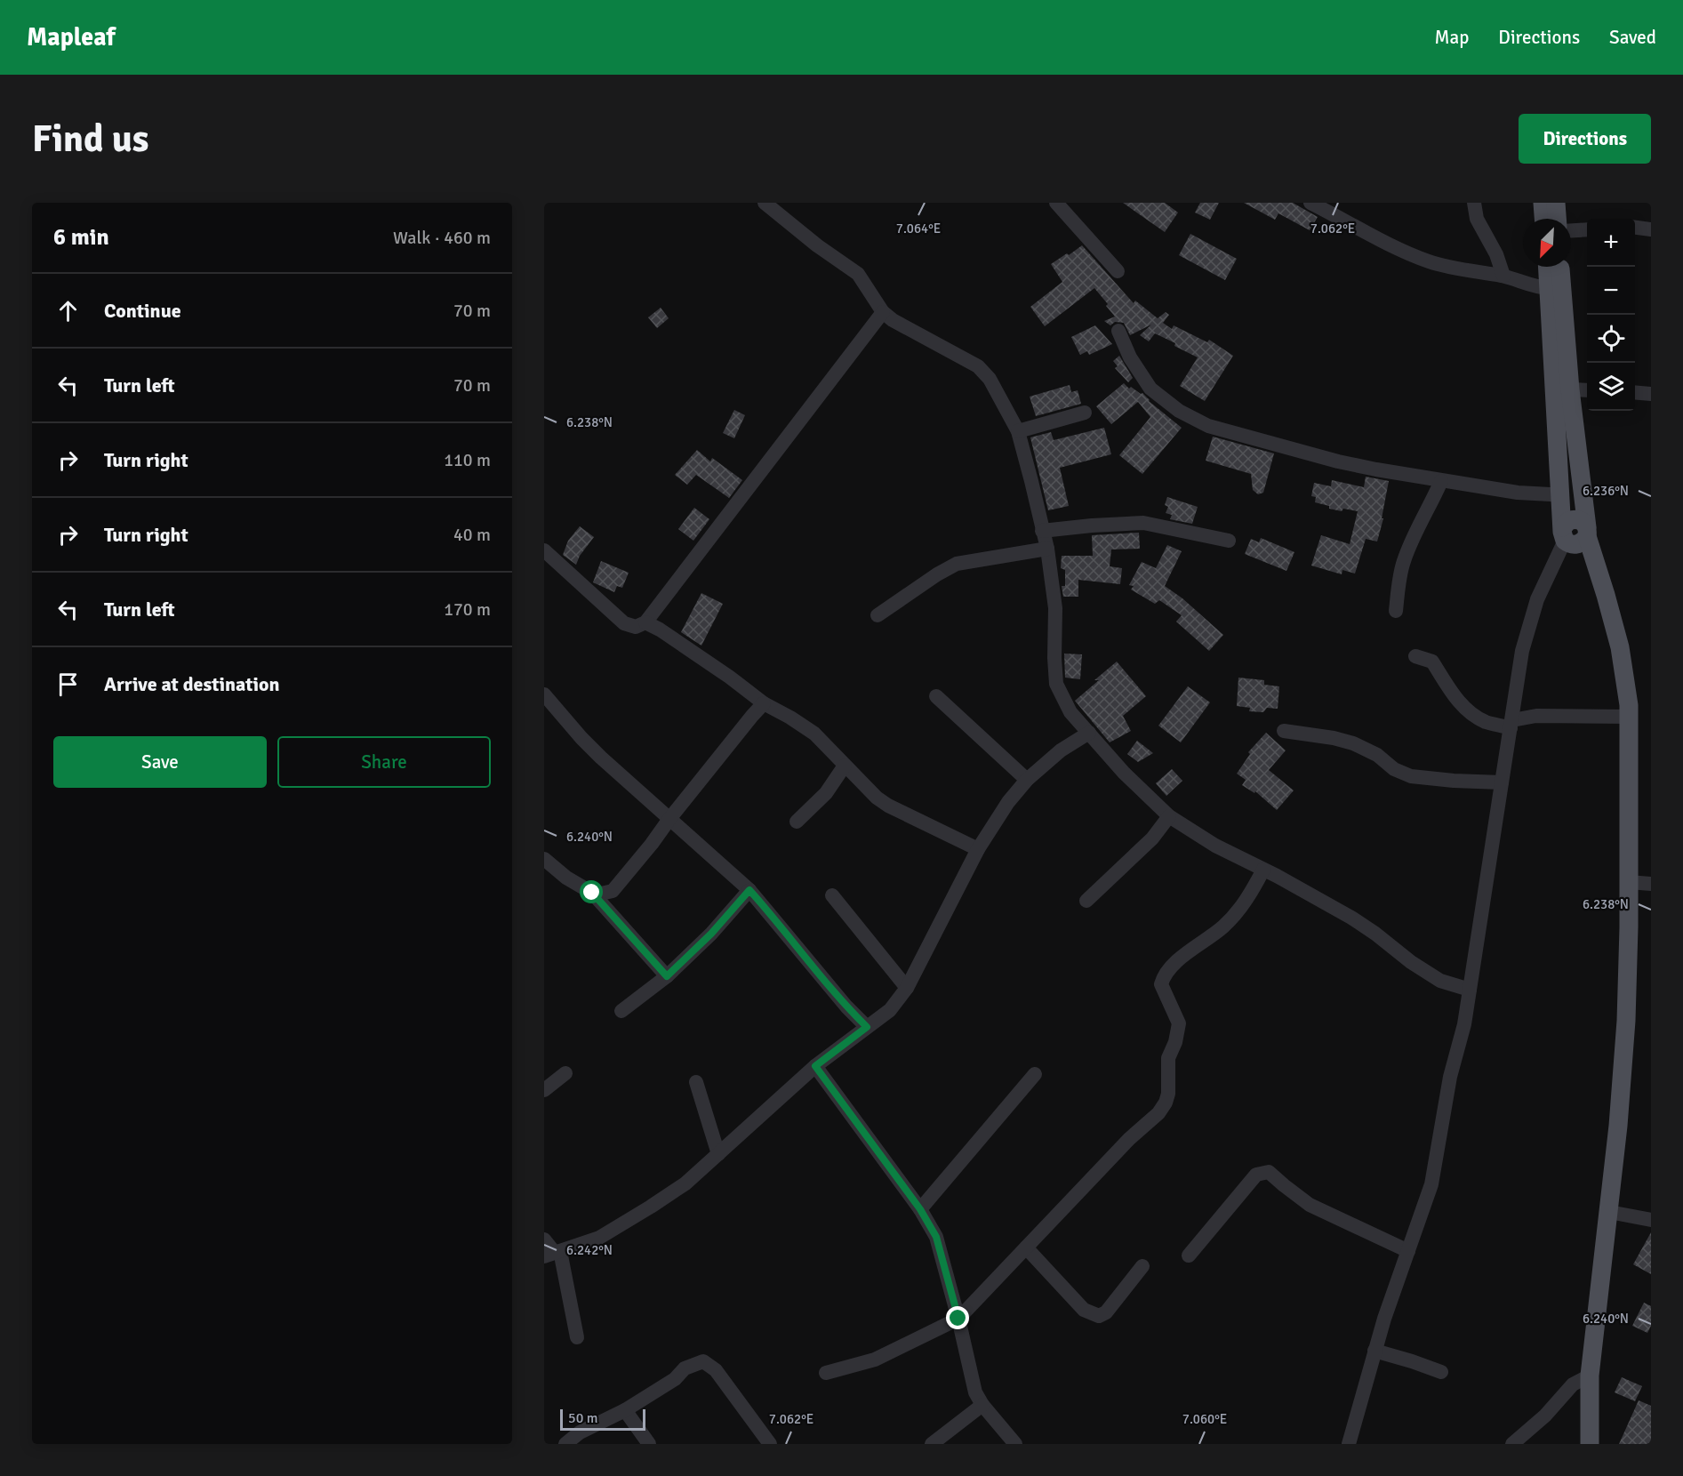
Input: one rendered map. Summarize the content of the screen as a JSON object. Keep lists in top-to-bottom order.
{
  "scale_bar": "50 m",
  "north": "bottom left",
  "page": {
    "header": "Mapleaf",
    "nav": ["Map", "Directions", "Saved"],
    "buttons": [
      "Directions",
      ["Save", "Share"]
    ],
    "title": "Find us",
    "heading": ["6 min", "Walk · 460 m"],
    "map_buttons": ["+", "−"],
    "list": [
      ["Continue", "70 m"],
      ["Turn left", "70 m"],
      ["Turn right", "110 m"],
      ["Turn right", "40 m"],
      ["Turn left", "170 m"],
      "Arrive at destination"
    ],
    "scale": "50 m"
  },
  "coordinates": [
    "7.062°E",
    "7.064°E",
    "6.238°N",
    "6.236°N",
    "6.240°N",
    "6.242°N",
    "7.060°E"
  ]
}
